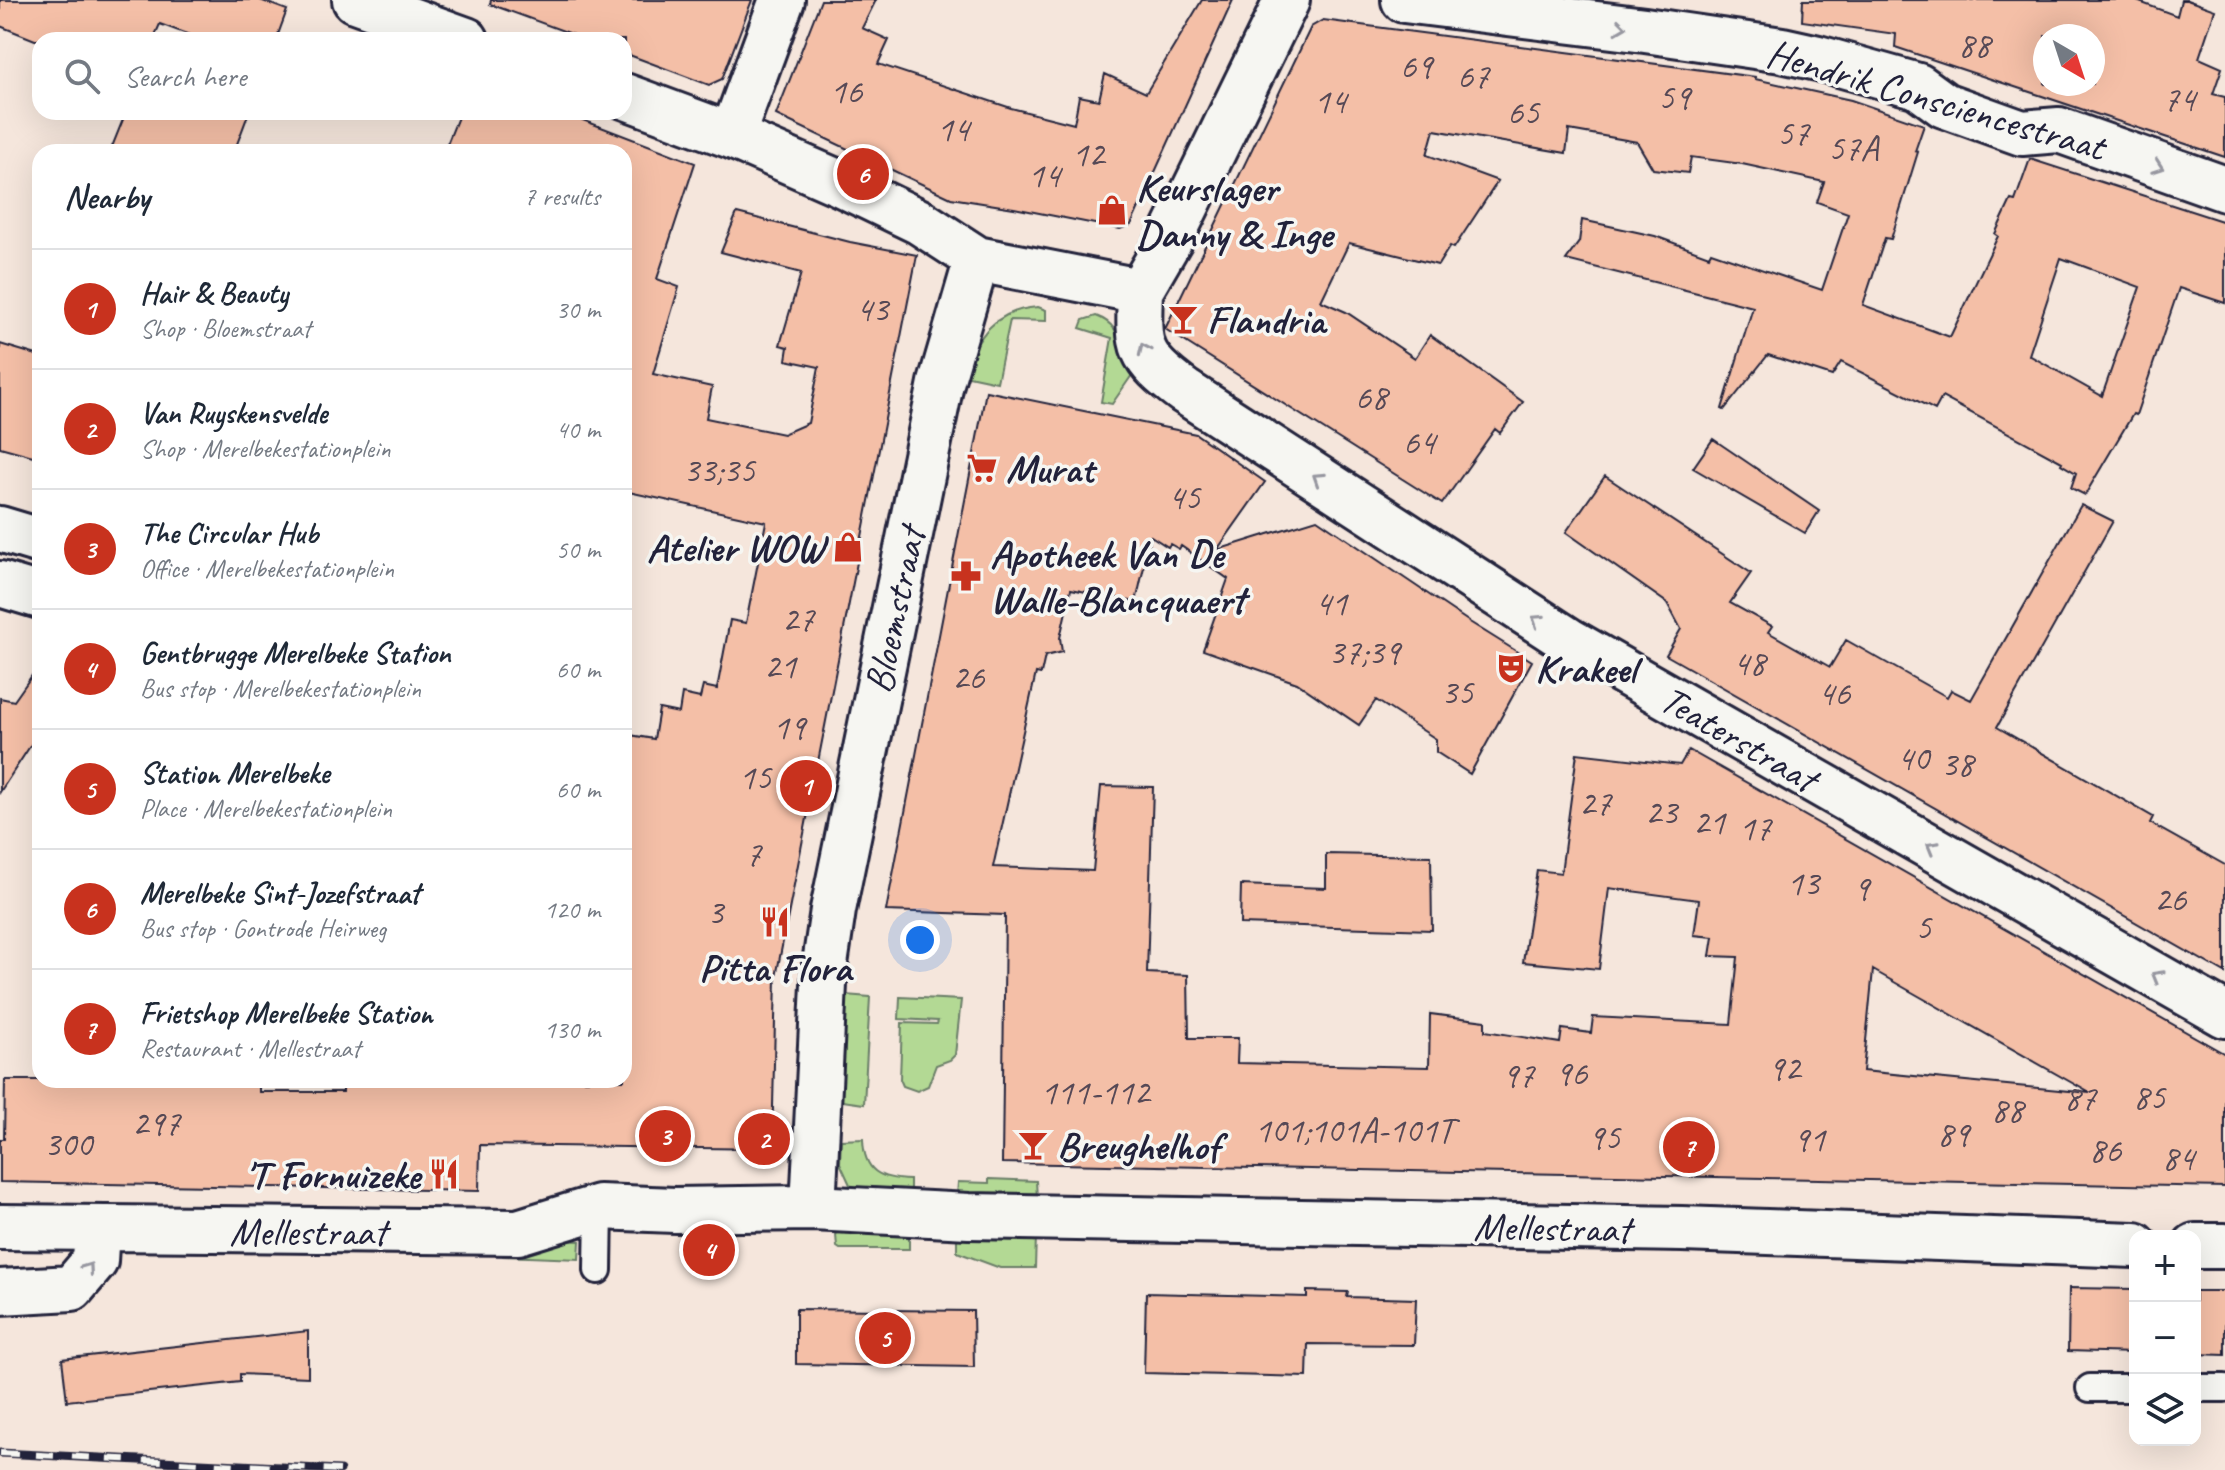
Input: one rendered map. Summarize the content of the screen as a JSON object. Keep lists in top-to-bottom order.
{
  "streets": {
    "street": [
      "Hendrik Consciencestraat",
      "Bloemstraat",
      "Teaterstraat",
      "Mellestraat"
    ]
  },
  "crossings": [
    ["Bloemstraat", "Mellestraat"]
  ],
  "one_way": ["Hendrik Consciencestraat", "Teaterstraat"],
  "places": {
    "shop": ["Keurslager Danny & Inge", "Atelier WOW"],
    "bar": ["Flandria", "Breughelhof"],
    "supermarket": ["Murat"],
    "pharmacy": ["Apotheek Van De Walle-Blancquaert"],
    "theatre": ["Krakeel"],
    "restaurant": ["Pitta Flora", "'T Fornuizeke"]
  },
  "house_numbers": [
    "88",
    "69",
    "67",
    "16",
    "59",
    "74",
    "14",
    "65",
    "14",
    "57",
    "57A",
    "12",
    "14",
    "43",
    "68",
    "64",
    "33;35",
    "45",
    "41",
    "27",
    "37;39",
    "48",
    "21",
    "26",
    "35",
    "46",
    "19",
    "40",
    "38",
    "15",
    "27",
    "23",
    "21",
    "17",
    "7",
    "13",
    "9",
    "26",
    "3",
    "5",
    "92",
    "96",
    "97",
    "111-112",
    "85",
    "87",
    "88",
    "297",
    "101;101A-101T",
    "89",
    "95",
    "91",
    "300",
    "86",
    "84"
  ],
  "north": "bottom right",
  "page": {
    "search": "Search here",
    "pins": [
      "6",
      "1",
      "3",
      "2",
      "7",
      "4",
      "5"
    ],
    "heading": ["Nearby", "7 results"],
    "list": [
      {
        "mark": "1",
        "name": "Hair & Beauty",
        "note": "Shop · Bloemstraat",
        "value": "30 m"
      },
      {
        "mark": "2",
        "name": "Van Ruyskensvelde",
        "note": "Shop · Merelbekestationplein",
        "value": "40 m"
      },
      {
        "mark": "3",
        "name": "The Circular Hub",
        "note": "Office · Merelbekestationplein",
        "value": "50 m"
      },
      {
        "mark": "4",
        "name": "Gentbrugge Merelbeke Station",
        "note": "Bus stop · Merelbekestationplein",
        "value": "60 m"
      },
      {
        "mark": "5",
        "name": "Station Merelbeke",
        "note": "Place · Merelbekestationplein",
        "value": "60 m"
      },
      {
        "mark": "6",
        "name": "Merelbeke Sint-Jozefstraat",
        "note": "Bus stop · Gontrode Heirweg",
        "value": "120 m"
      },
      {
        "mark": "7",
        "name": "Frietshop Merelbeke Station",
        "note": "Restaurant · Mellestraat",
        "value": "130 m"
      }
    ],
    "map_buttons": ["+", "−"]
  }
}
